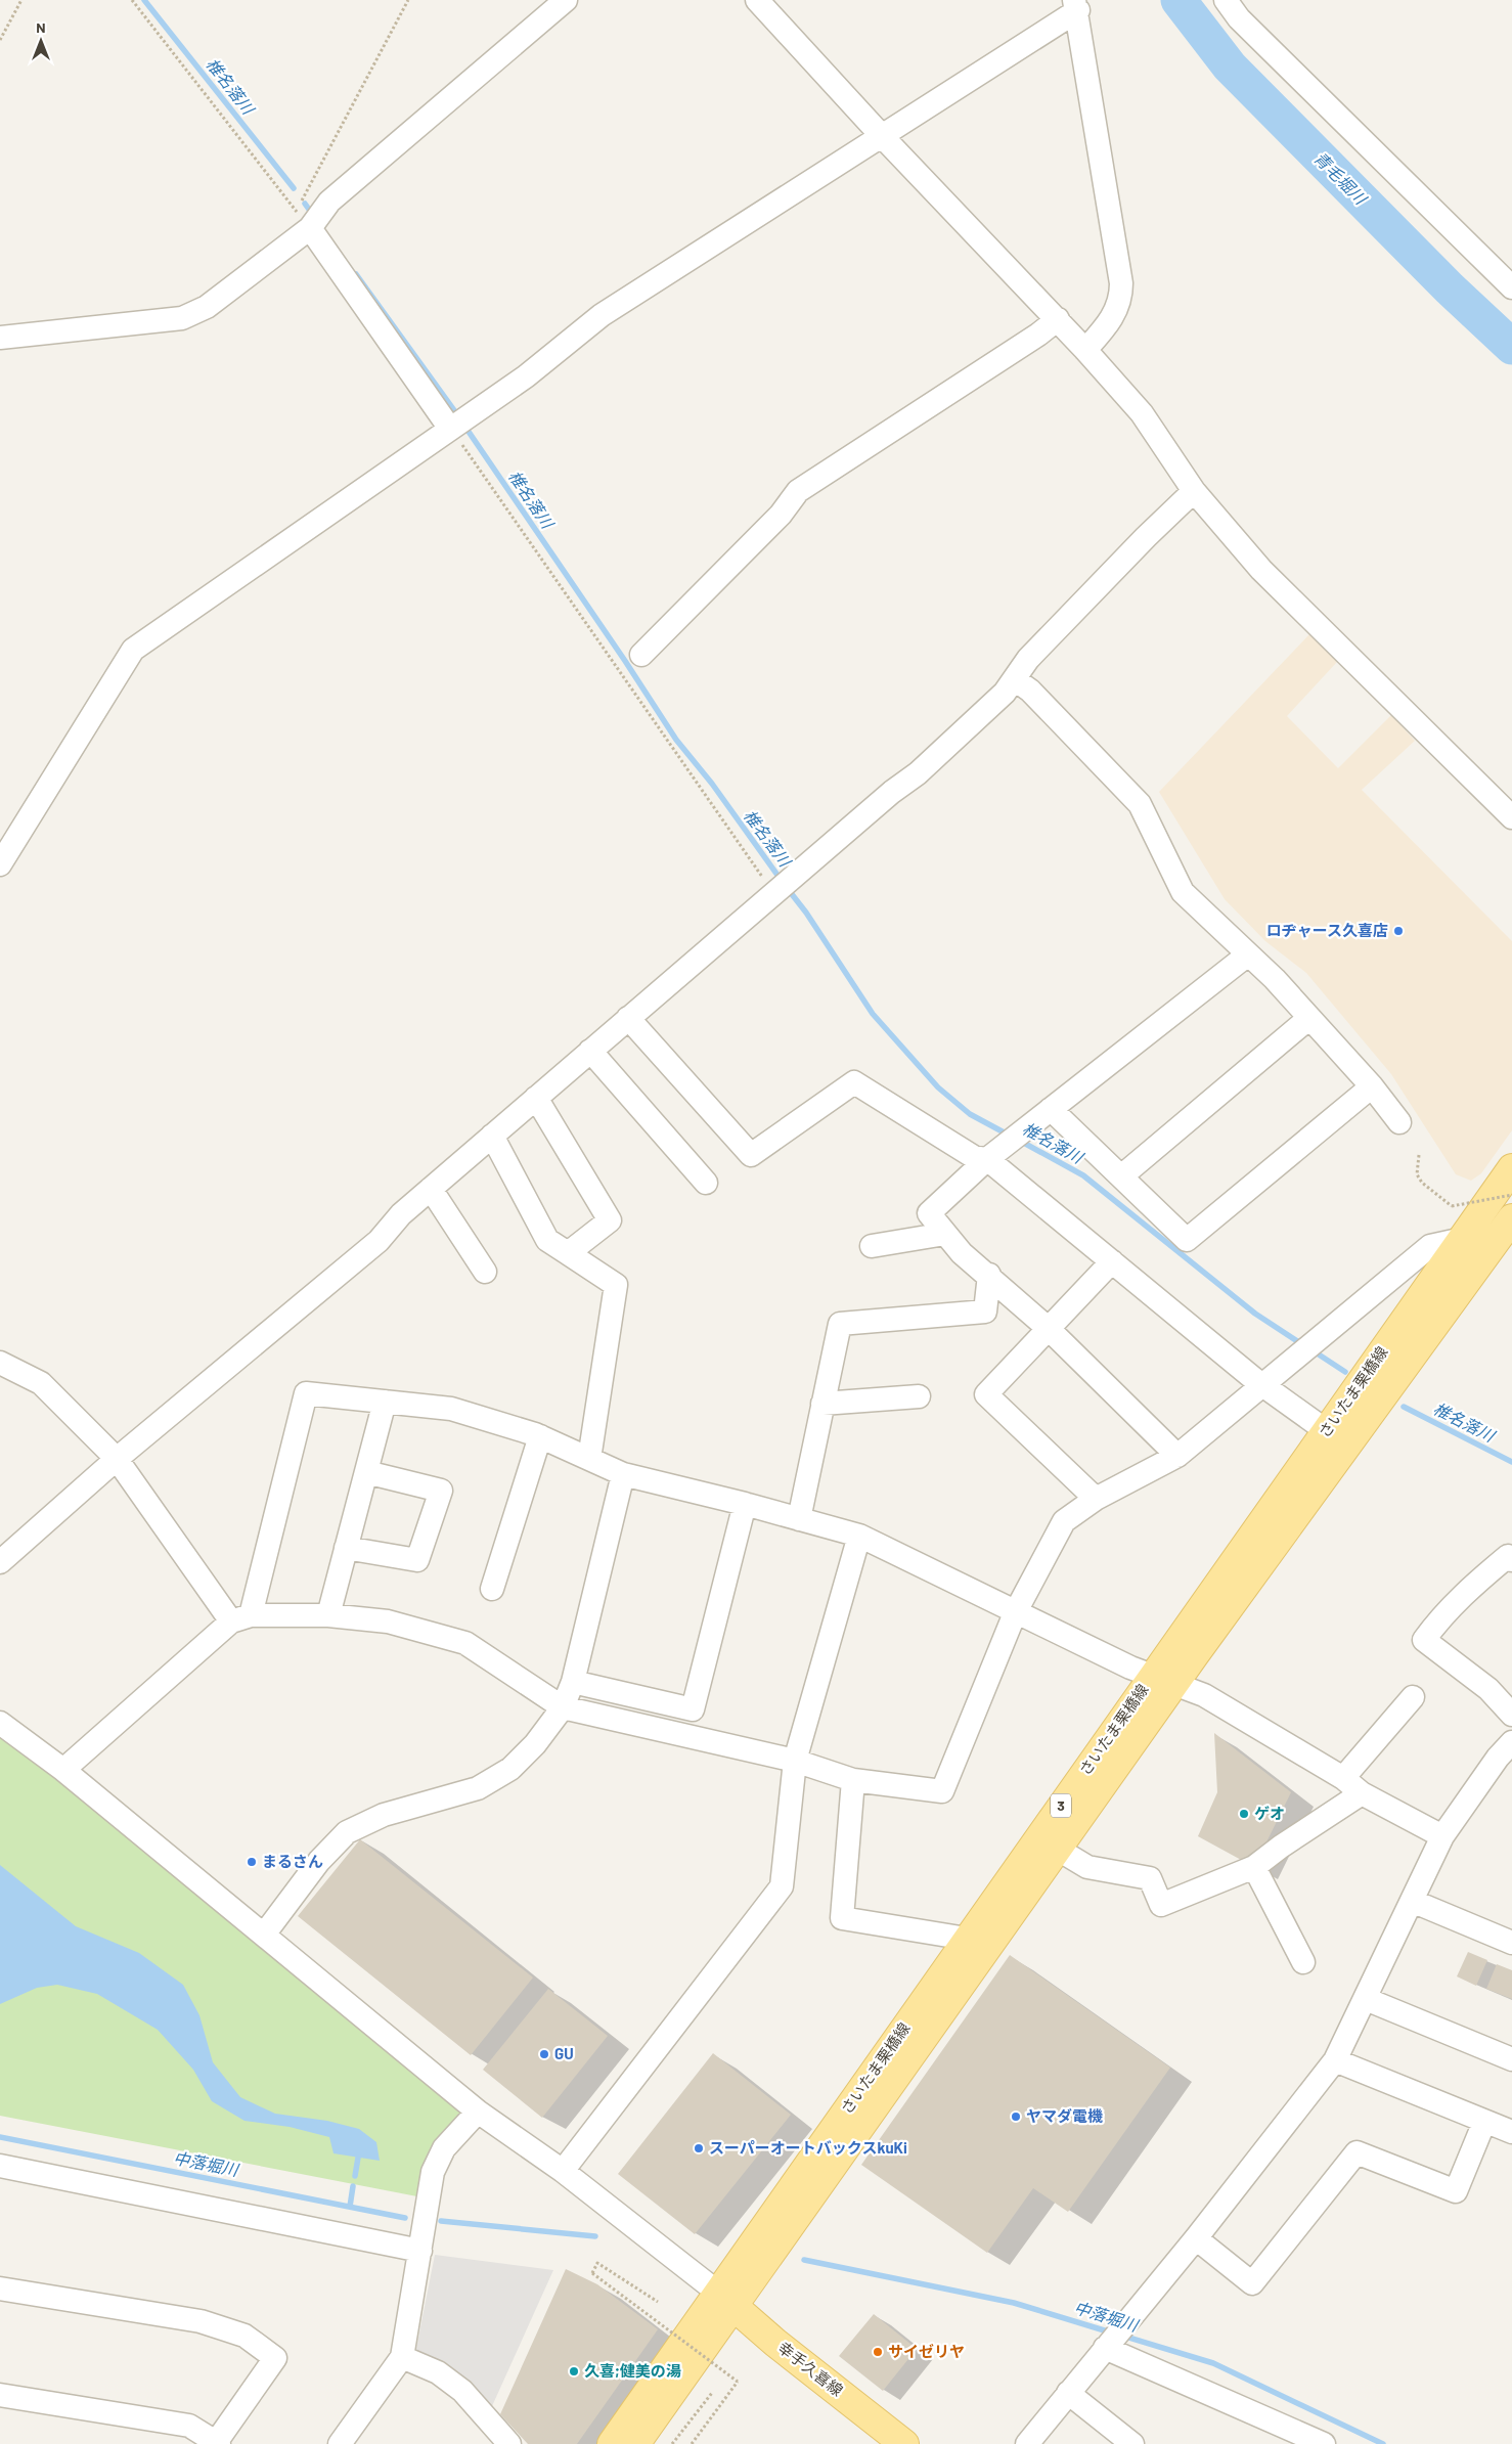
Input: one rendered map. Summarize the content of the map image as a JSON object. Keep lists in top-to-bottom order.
{
  "streets": {
    "main road": ["さいたま栗橋線", "3", "幸手久喜線"]
  },
  "crossings": [
    ["さいたま栗橋線", "幸手久喜線"]
  ],
  "water": ["椎名落川", "青毛堀川", "中落堀川"],
  "places": [
    "ロヂャース久喜店",
    "ゲオ",
    "まるさん",
    "GU",
    "ヤマダ電機",
    "スーパーオートバックスkuKi",
    "サイゼリヤ",
    "久喜;健美の湯"
  ],
  "north": "top"
}
